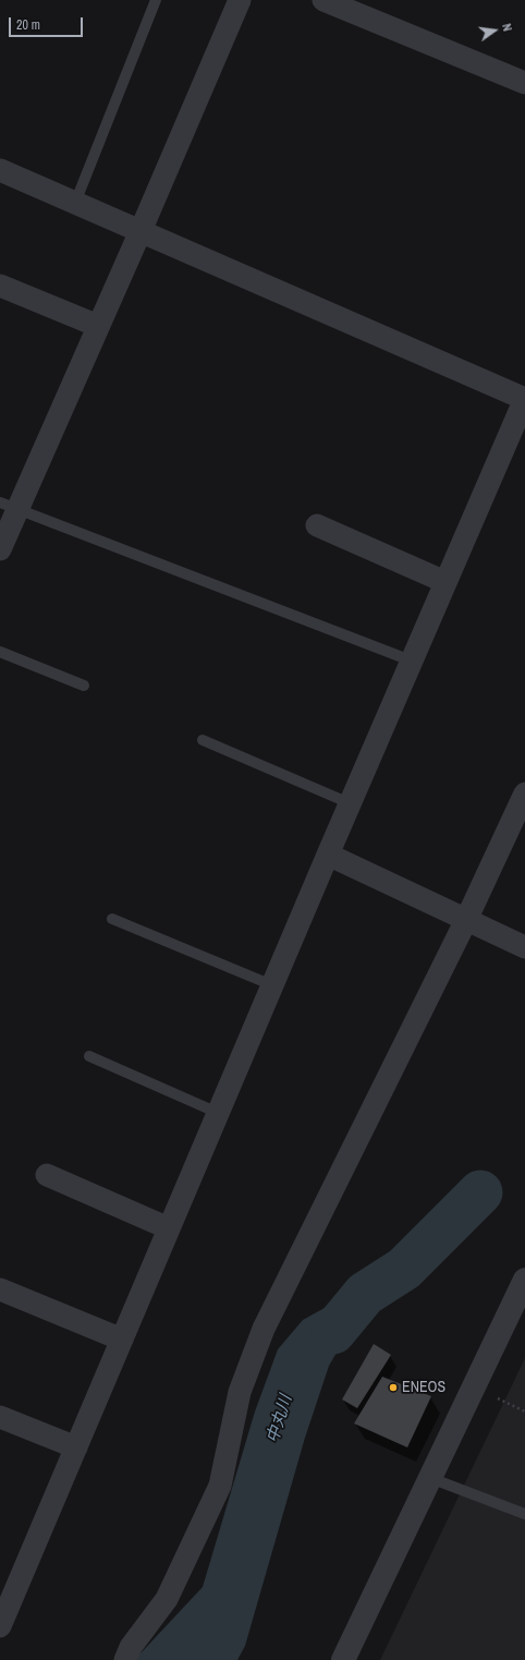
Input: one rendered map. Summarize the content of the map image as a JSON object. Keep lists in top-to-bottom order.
{
  "water": ["中丸川"],
  "places": ["ENEOS"],
  "scale_bar": "20 m",
  "north": "right"
}
